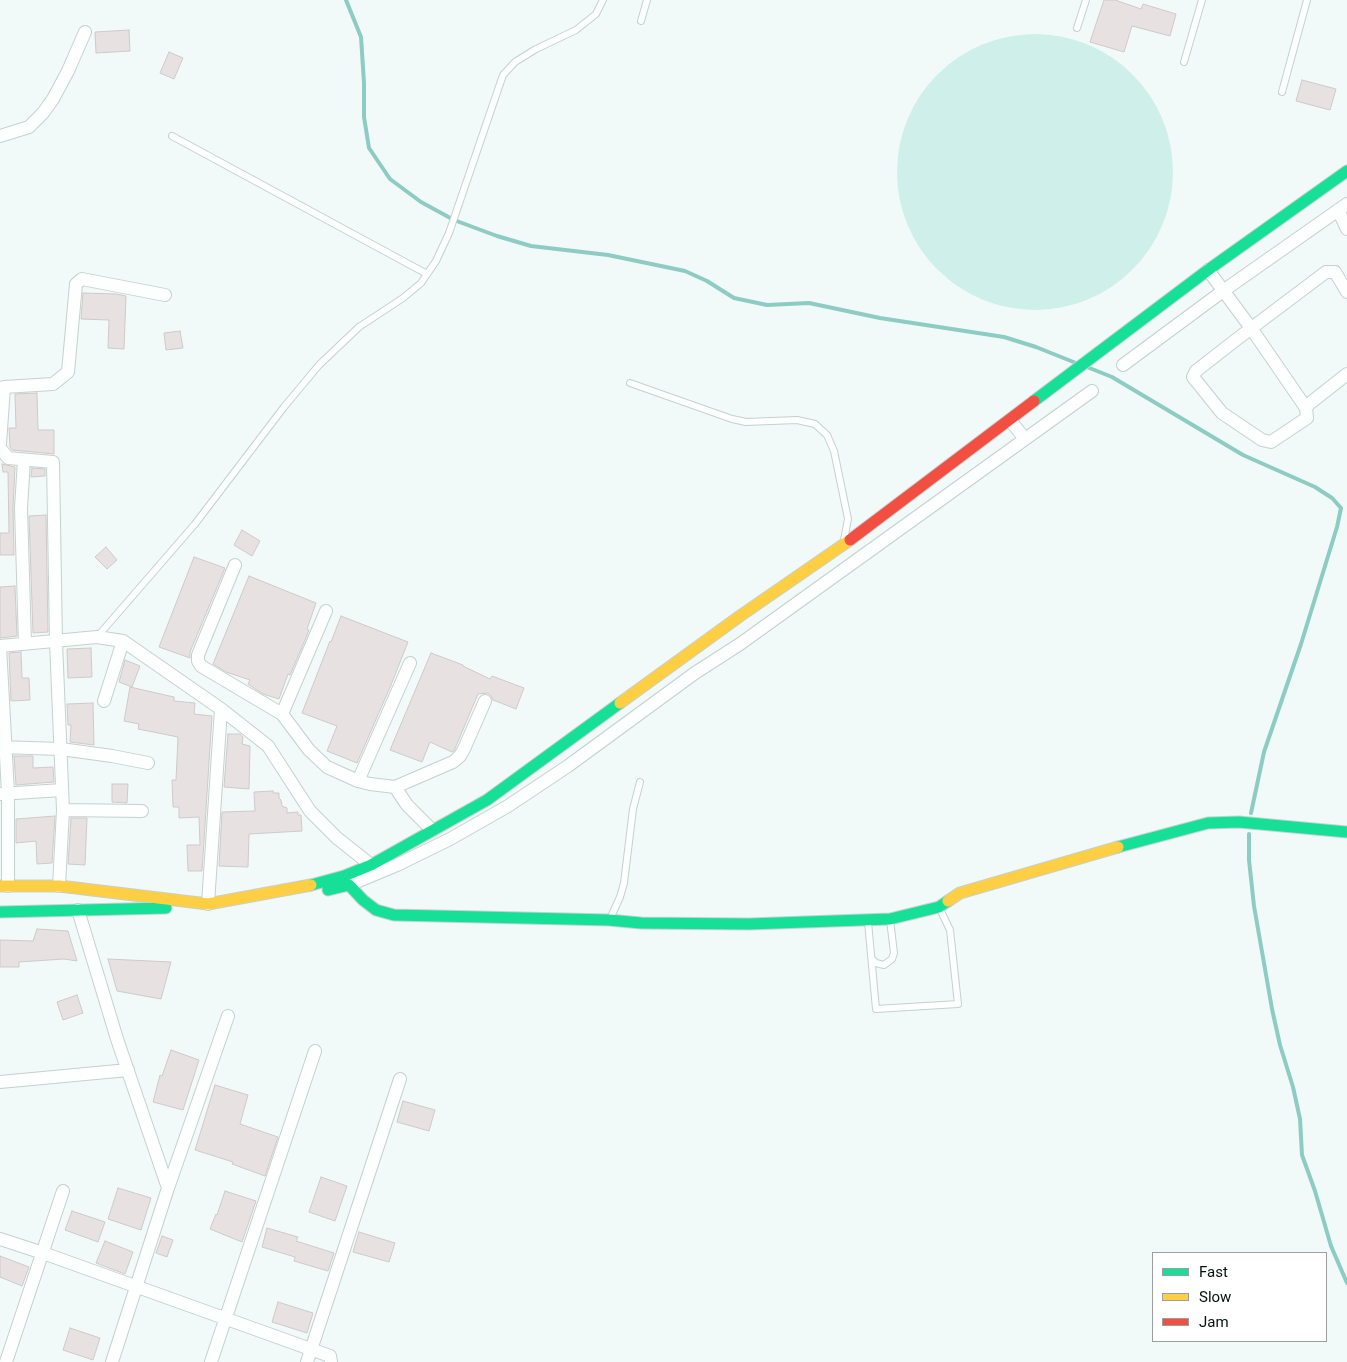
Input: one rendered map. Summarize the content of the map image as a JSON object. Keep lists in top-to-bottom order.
{
  "legend": ["Fast", "Slow", "Jam"]
}
